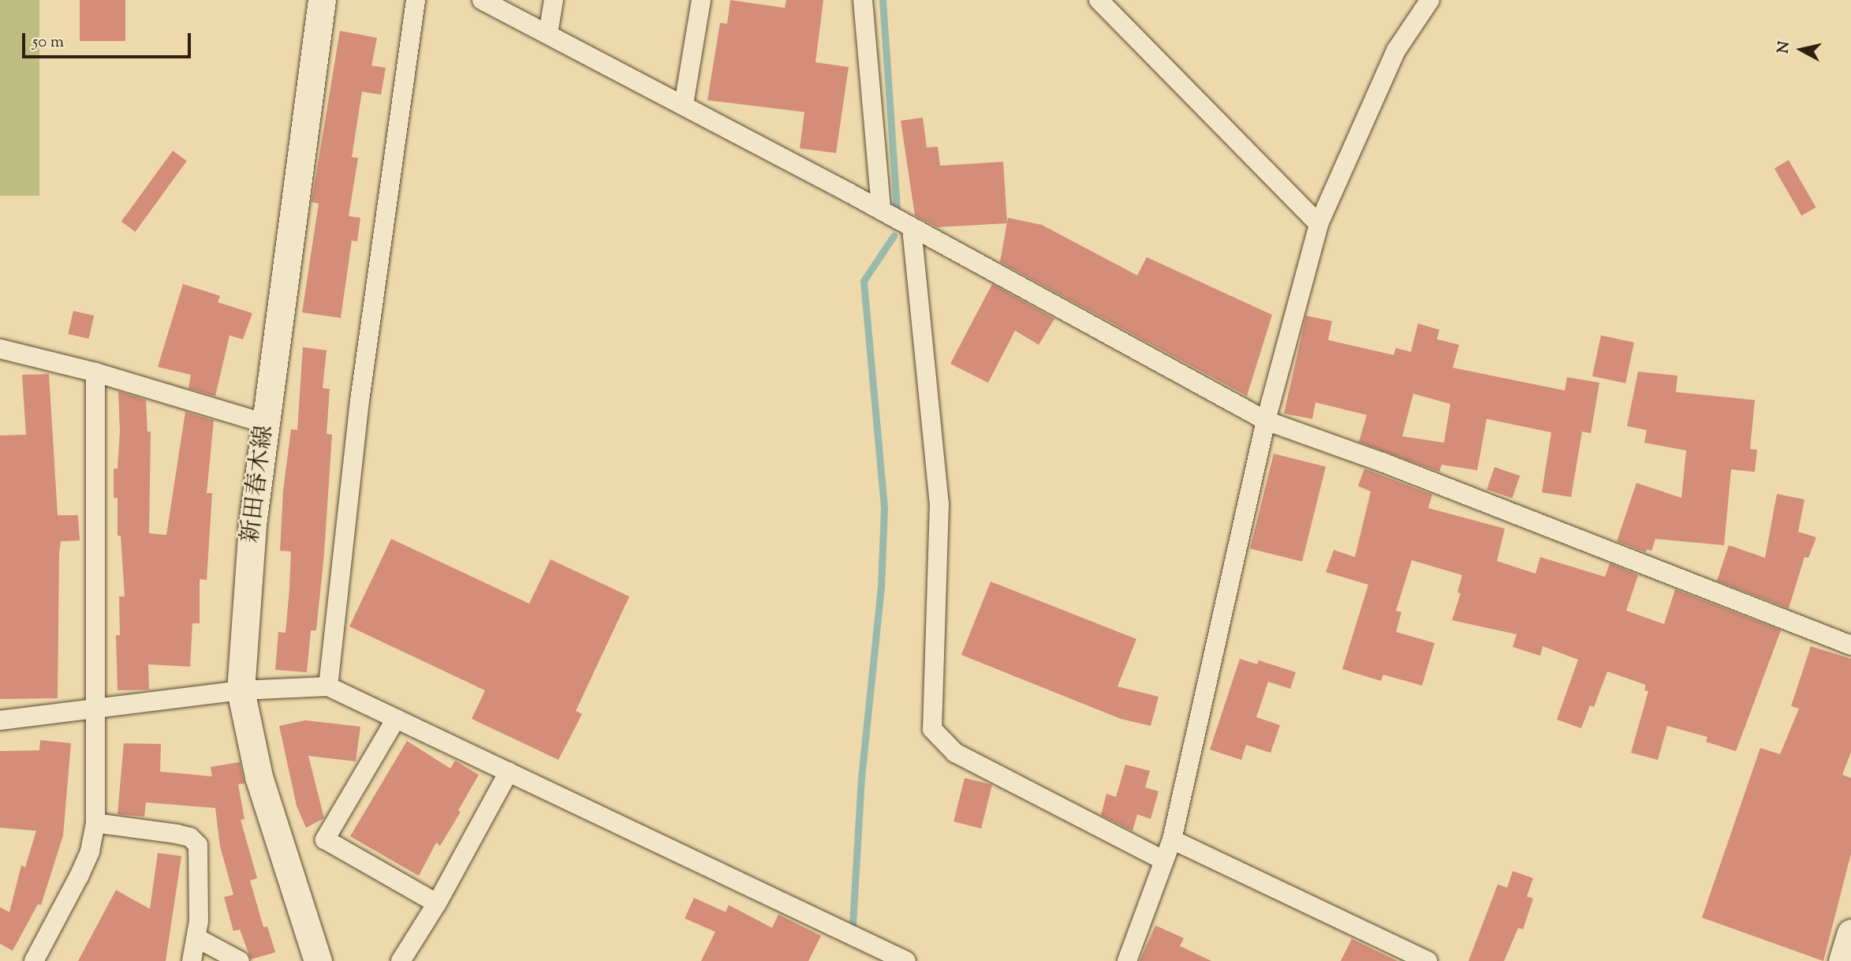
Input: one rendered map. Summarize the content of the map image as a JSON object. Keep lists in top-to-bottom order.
{
  "streets": {
    "main road": ["新田春木線"]
  },
  "scale_bar": "50 m",
  "north": "left"
}
